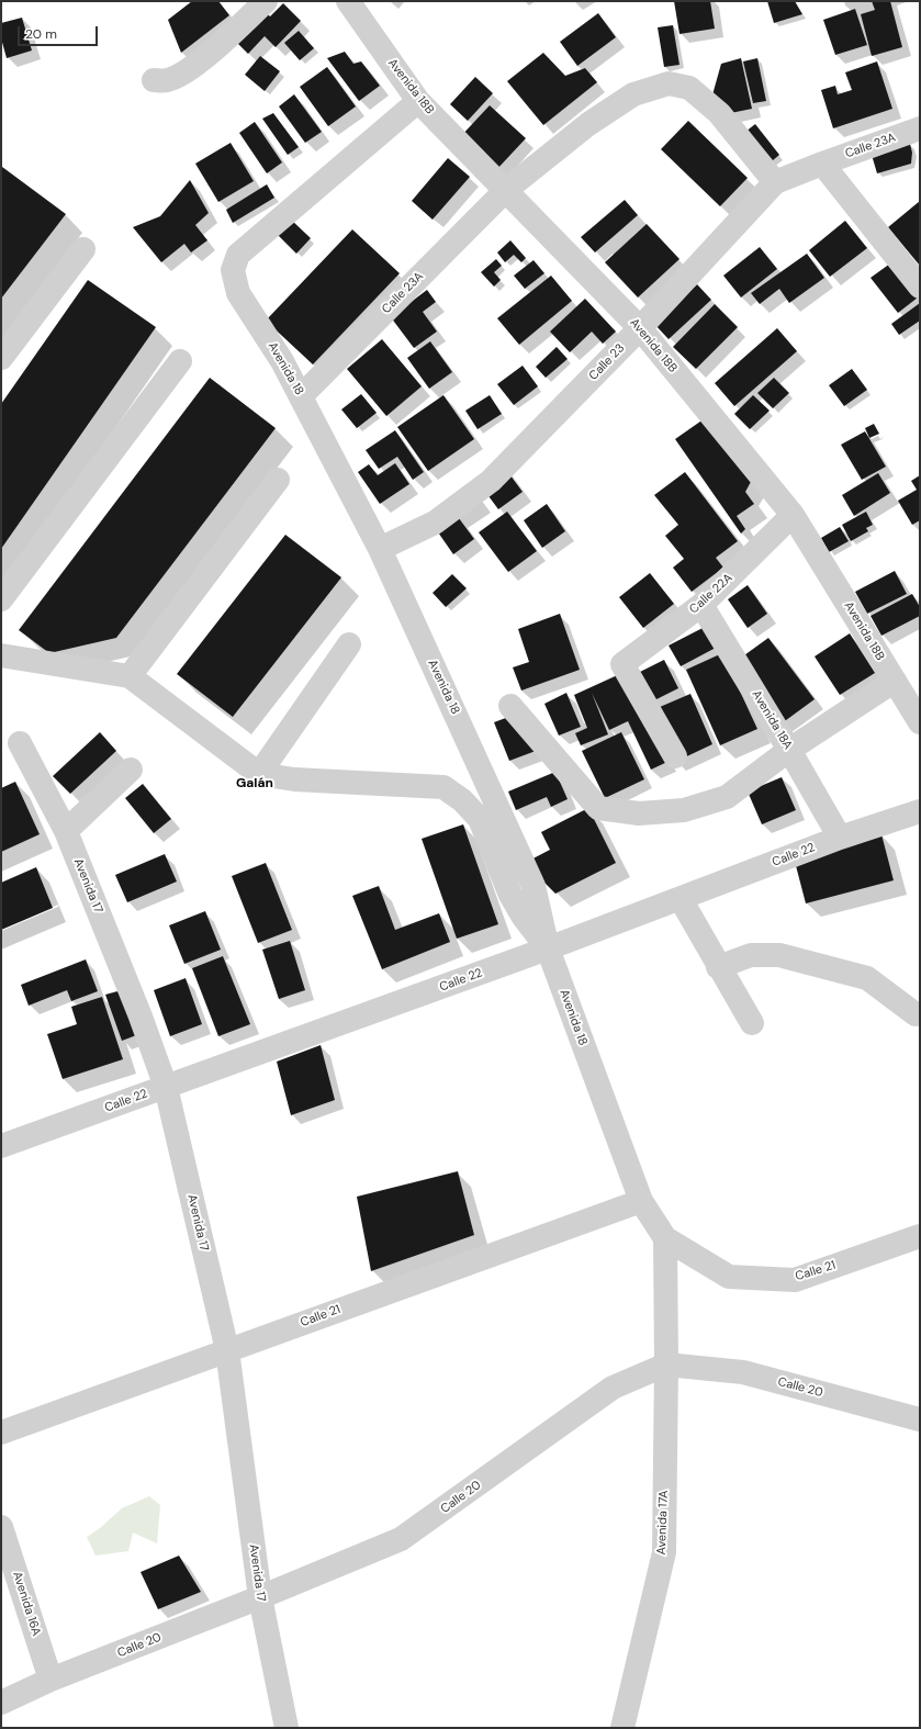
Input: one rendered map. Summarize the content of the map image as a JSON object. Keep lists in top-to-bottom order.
{
  "streets": {
    "street": [
      "Avenida 18B",
      "Calle 23A",
      "Calle 23",
      "Avenida 18",
      "Calle 22A",
      "Avenida 18A",
      "Calle 22",
      "Avenida 17",
      "Calle 21",
      "Calle 20",
      "Avenida 17A",
      "Avenida 16A"
    ]
  },
  "crossings": [
    ["Avenida 18B", "Calle 23A"],
    ["Avenida 18B", "Calle 23"],
    ["Avenida 18B", "Avenida 18"],
    ["Avenida 18B", "Calle 22A"],
    ["Calle 23A", "Calle 23"],
    ["Calle 23A", "Avenida 18"],
    ["Calle 23", "Avenida 18"],
    ["Avenida 18", "Calle 22"],
    ["Avenida 18", "Calle 21"],
    ["Calle 22A", "Avenida 18A"],
    ["Avenida 18A", "Calle 22"],
    ["Calle 22", "Avenida 17"],
    ["Avenida 17", "Calle 21"],
    ["Avenida 17", "Calle 20"],
    ["Calle 20", "Avenida 17A"],
    ["Calle 20", "Avenida 16A"]
  ],
  "districts": ["Galán"],
  "scale_bar": "20 m"
}
